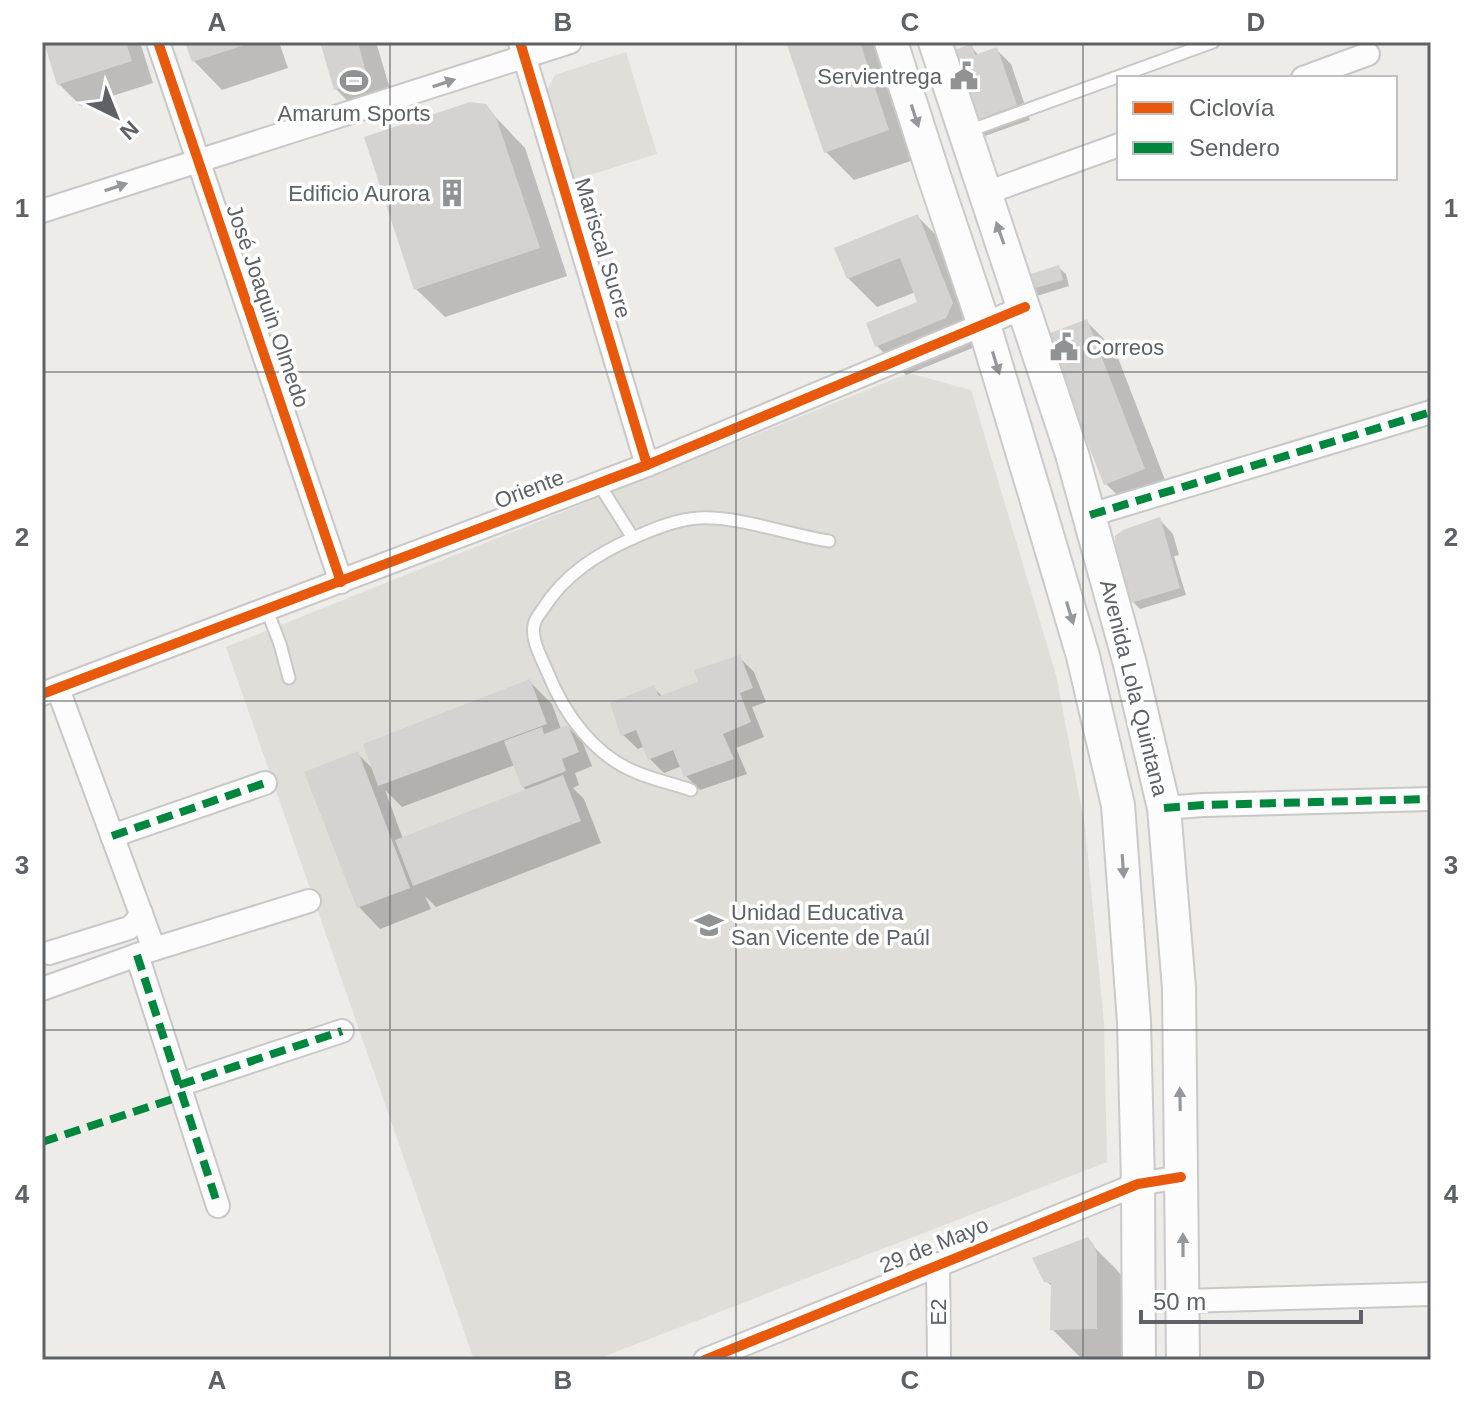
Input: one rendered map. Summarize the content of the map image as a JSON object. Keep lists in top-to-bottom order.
{
  "streets": {
    "main road": ["Avenida Lola Quintana"],
    "street": [
      "Mariscal Sucre",
      "José Joaquin Olmedo",
      "Oriente",
      "29 de Mayo",
      "E2"
    ]
  },
  "crossings": [
    ["Mariscal Sucre", "Oriente"],
    ["José Joaquin Olmedo", "Oriente"],
    ["Oriente", "Avenida Lola Quintana"],
    ["Avenida Lola Quintana", "29 de Mayo"],
    ["29 de Mayo", "E2"]
  ],
  "places": {
    "public building": ["Servientrega", "Correos"],
    "sports": ["Amarum Sports"],
    "building": ["Edificio Aurora"],
    "school or university": ["Unidad Educativa San Vicente de Paúl"]
  },
  "legend": ["Ciclovía", "Sendero"],
  "scale_bar": "50 m",
  "north": "bottom right",
  "grid": {
    "columns": [
      "A",
      "B",
      "C",
      "D"
    ],
    "rows": [
      "1",
      "2",
      "3",
      "4"
    ]
  }
}
